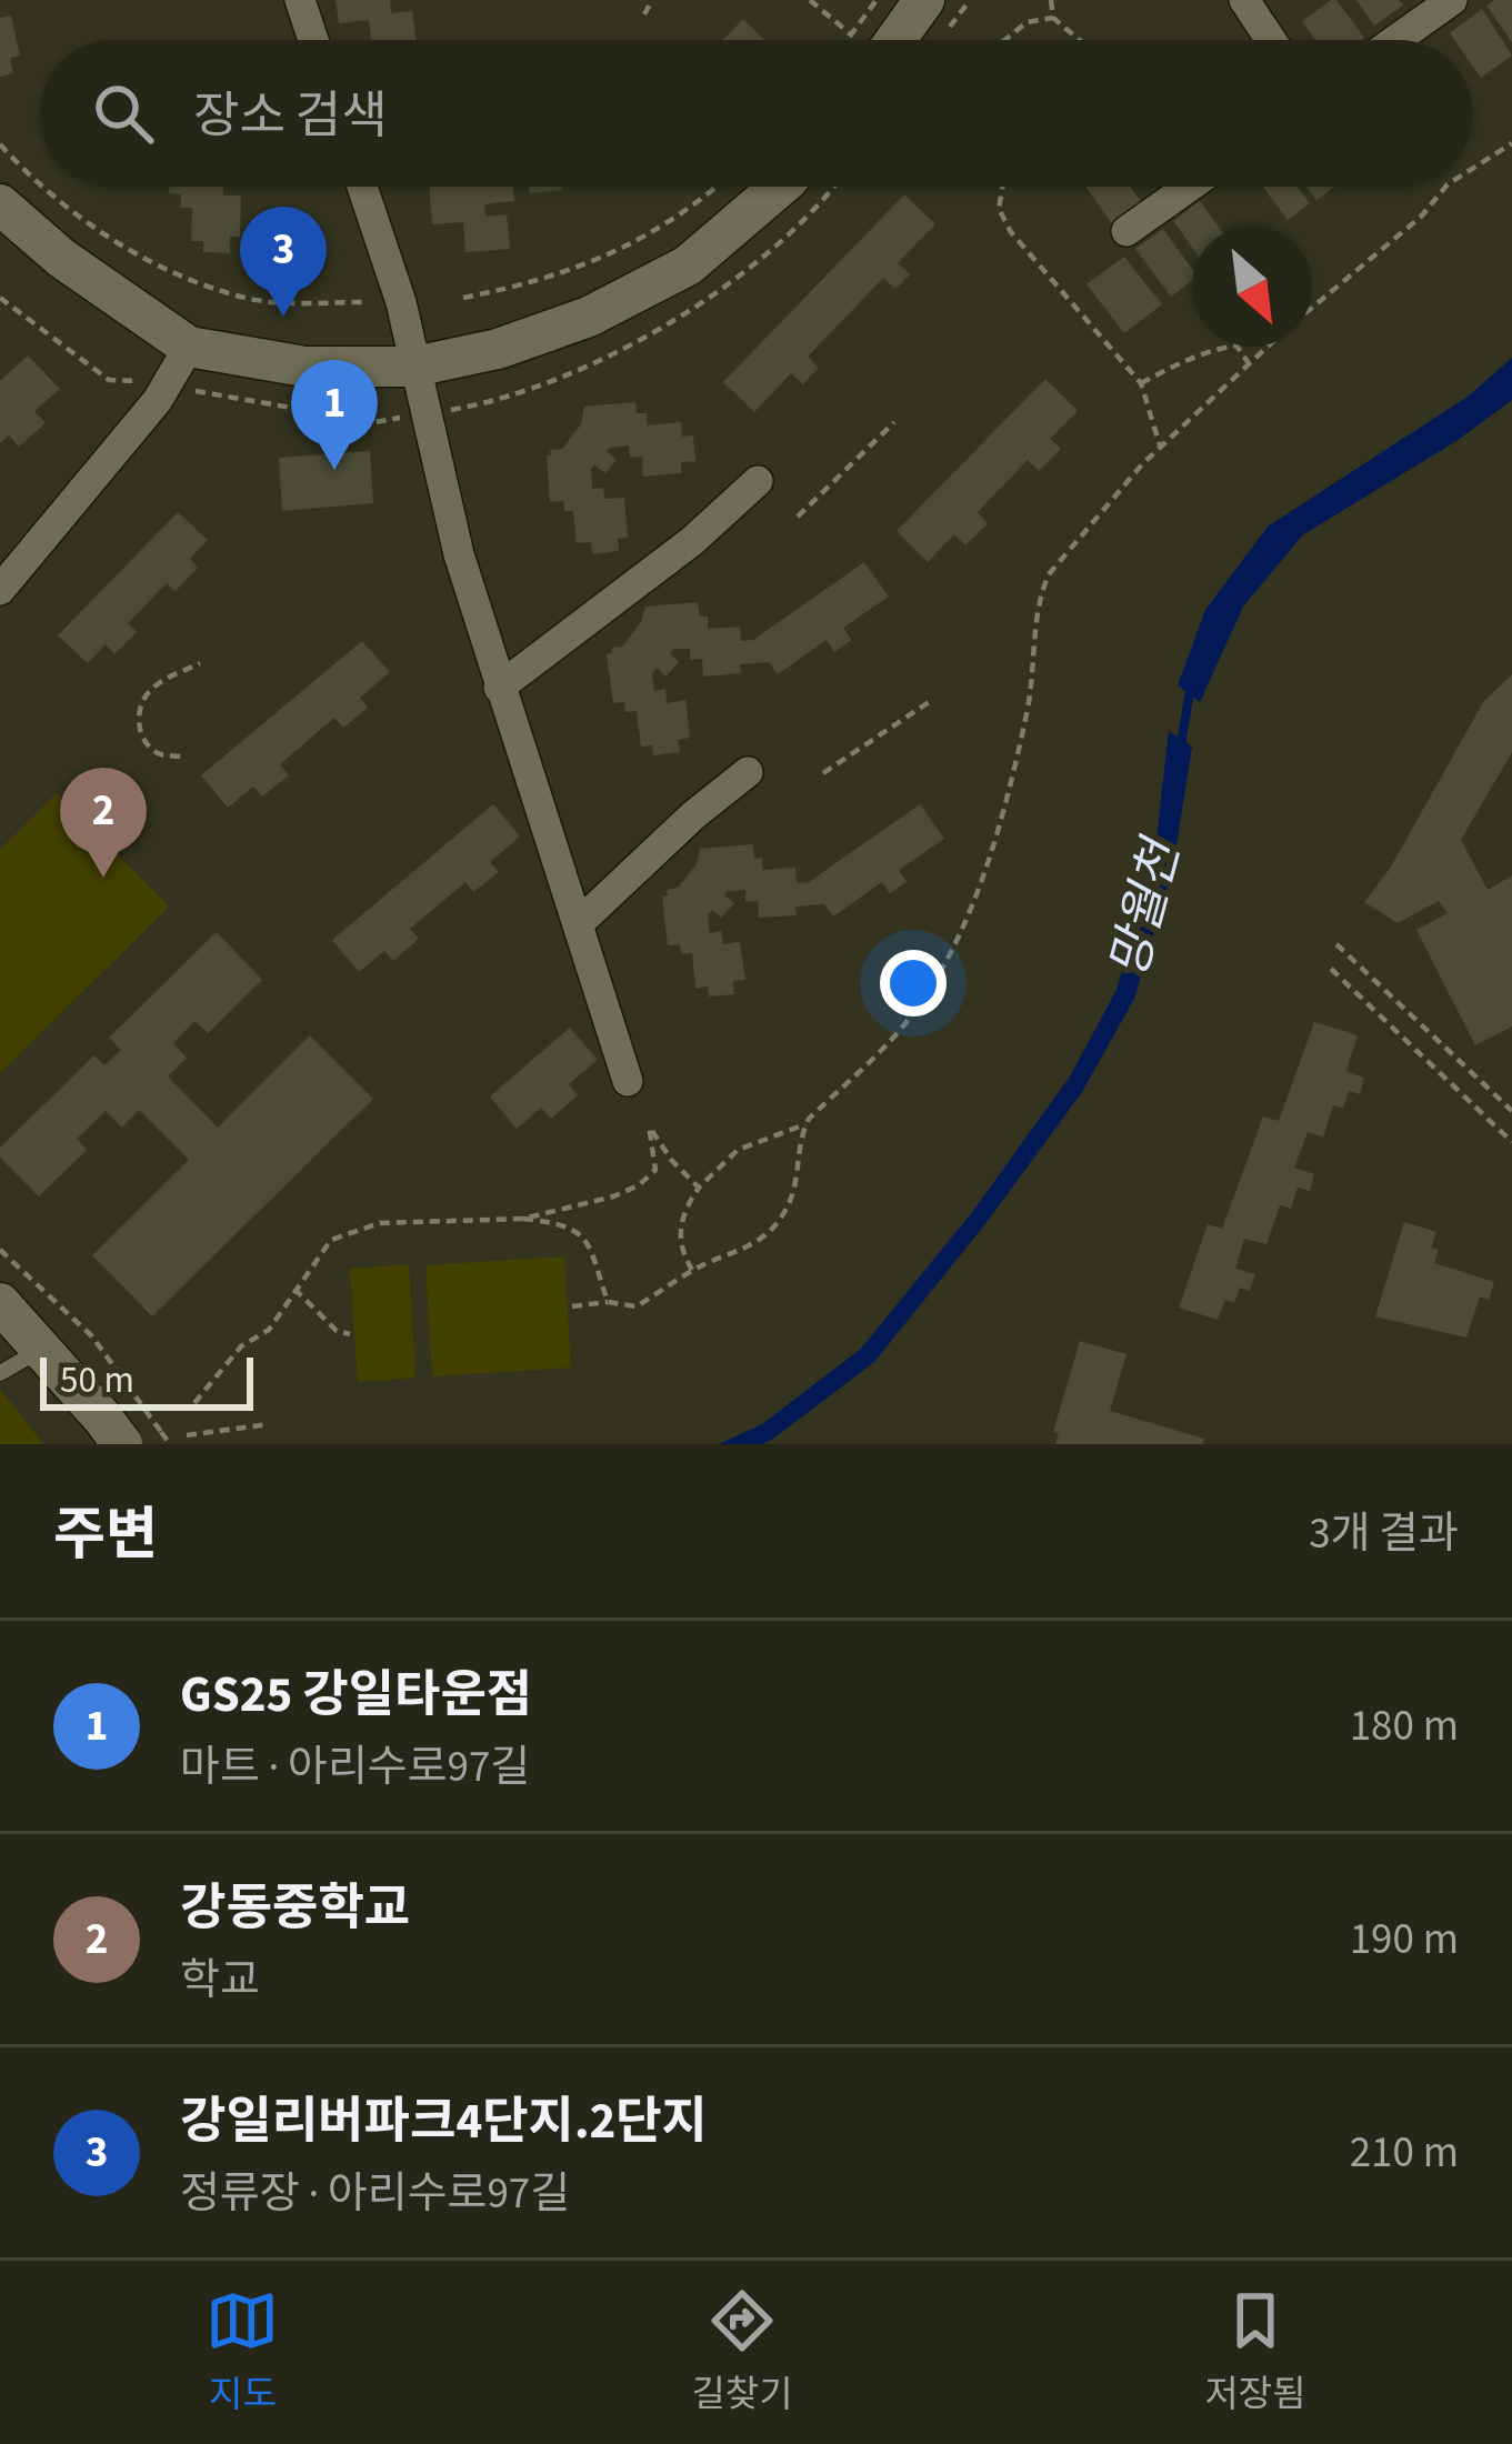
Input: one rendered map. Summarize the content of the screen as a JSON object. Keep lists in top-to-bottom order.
{
  "water": ["망월천"],
  "scale_bar": "50 m",
  "north": "bottom right",
  "page": {
    "search": "장소 검색",
    "pins": ["3", "1", "2"],
    "scale": "50 m",
    "heading": ["주변", "3개 결과"],
    "list": [
      {
        "mark": "1",
        "name": "GS25 강일타운점",
        "note": "마트 · 아리수로97길",
        "value": "180 m"
      },
      {
        "mark": "2",
        "name": "강동중학교",
        "note": "학교",
        "value": "190 m"
      },
      {
        "mark": "3",
        "name": "강일리버파크4단지.2단지",
        "note": "정류장 · 아리수로97길",
        "value": "210 m"
      }
    ],
    "nav": ["지도", "길찾기", "저장됨"]
  }
}
